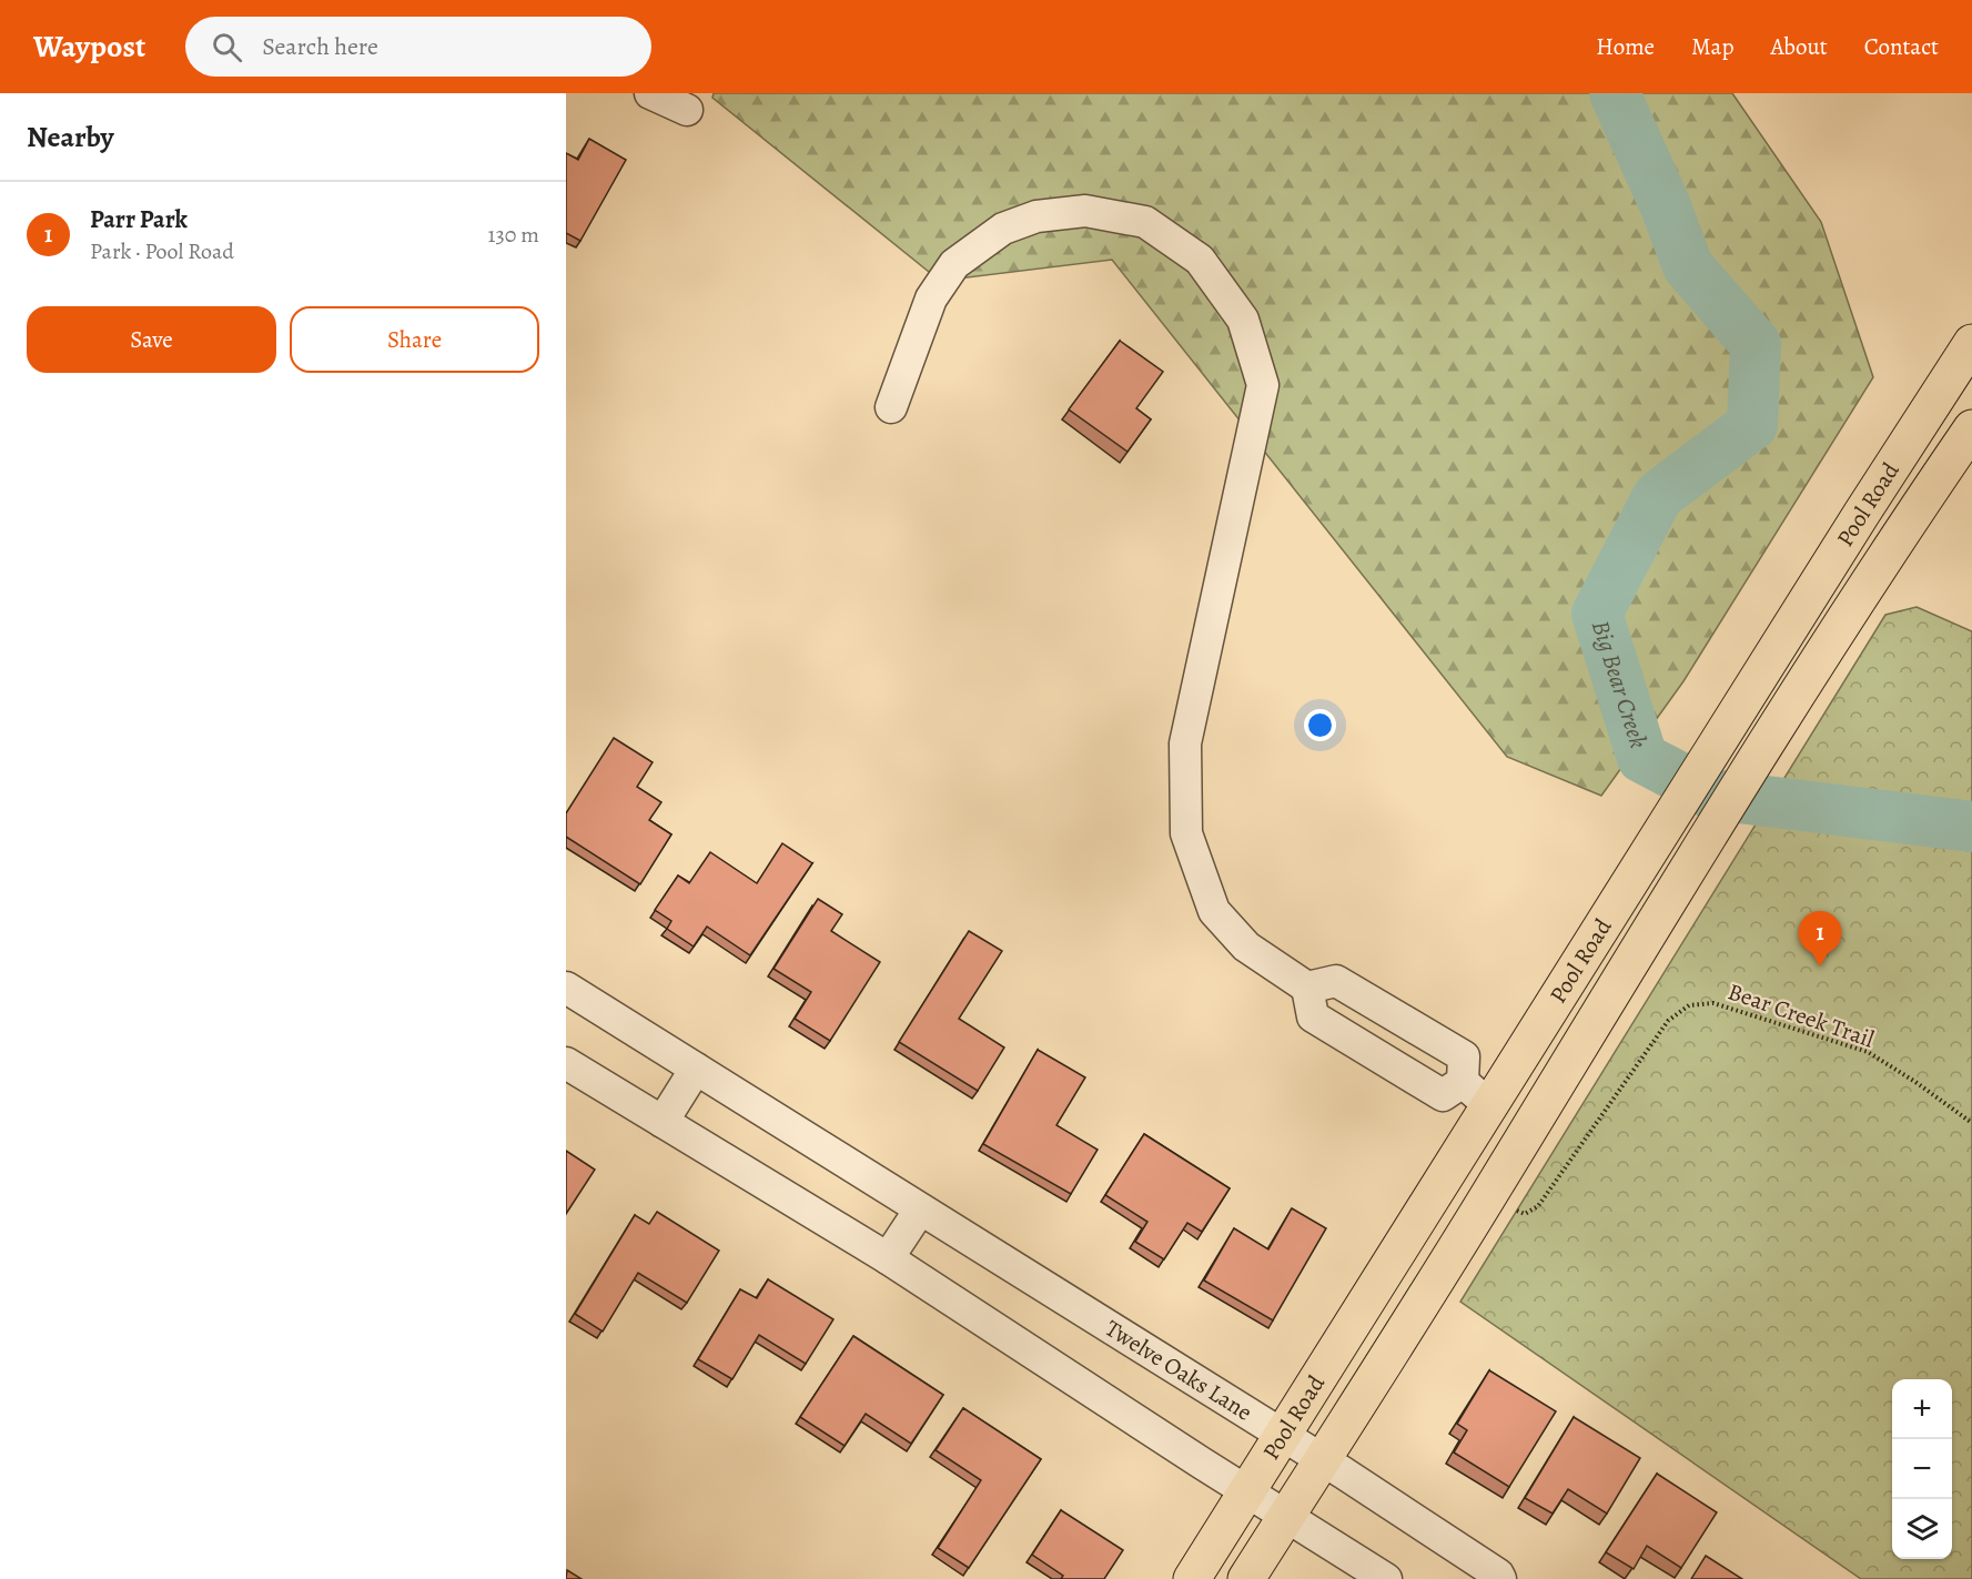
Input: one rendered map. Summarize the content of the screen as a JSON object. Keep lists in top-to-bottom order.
{
  "streets": {
    "main road": ["Pool Road"],
    "street": ["Twelve Oaks Lane"],
    "path": ["Bear Creek Trail"]
  },
  "crossings": [
    ["Pool Road", "Twelve Oaks Lane"]
  ],
  "water": ["Big Bear Creek"],
  "page": {
    "header": "Waypost",
    "search": "Search here",
    "nav": [
      "Home",
      "Map",
      "About",
      "Contact"
    ],
    "heading": "Nearby",
    "list": [
      {
        "mark": "1",
        "name": "Parr Park",
        "note": "Park · Pool Road",
        "value": "130 m"
      }
    ],
    "buttons": ["Save", "Share"],
    "pins": "1",
    "map_buttons": ["+", "−"]
  }
}
